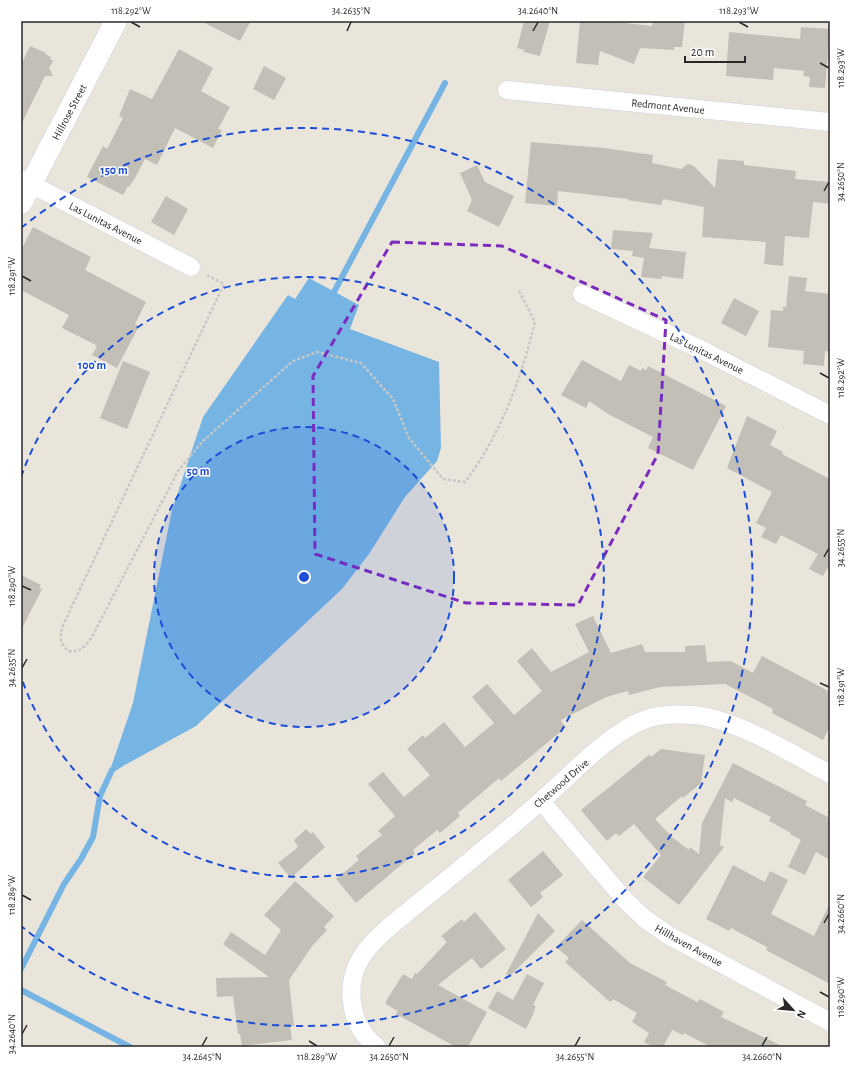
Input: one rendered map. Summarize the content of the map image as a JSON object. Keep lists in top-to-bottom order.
{
  "streets": {
    "street": [
      "Redmont Avenue",
      "Hillrose Street",
      "Las Lunitas Avenue",
      "Chetwood Drive",
      "Hillhaven Avenue"
    ]
  },
  "crossings": [
    ["Hillrose Street", "Las Lunitas Avenue"],
    ["Chetwood Drive", "Hillhaven Avenue"]
  ],
  "scale_bar": "20 m",
  "north": "bottom right",
  "coordinates": [
    "118.292°W",
    "34.2635°N",
    "34.2640°N",
    "118.293°W",
    "34.2650°N",
    "118.291°W",
    "34.2655°N",
    "118.290°W",
    "118.289°W",
    "34.2660°N",
    "34.2645°N"
  ],
  "rings": ["150 m", "100 m", "50 m"]
}
